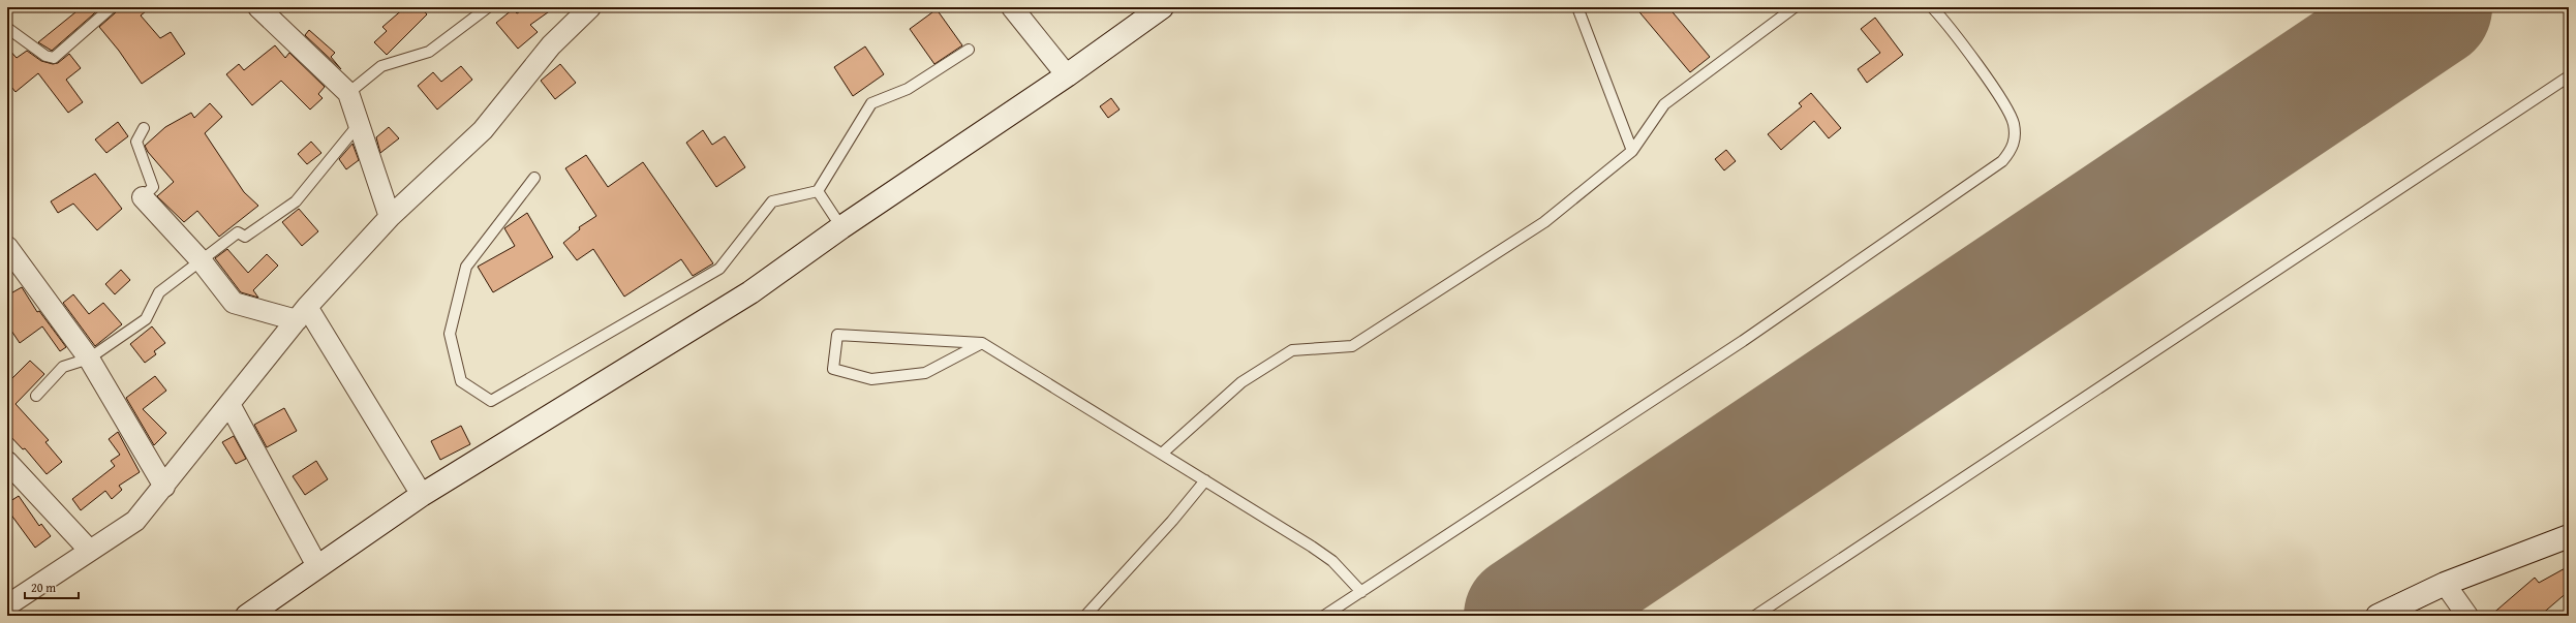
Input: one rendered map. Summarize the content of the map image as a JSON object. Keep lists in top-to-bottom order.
{
  "scale_bar": "20 m"
}
